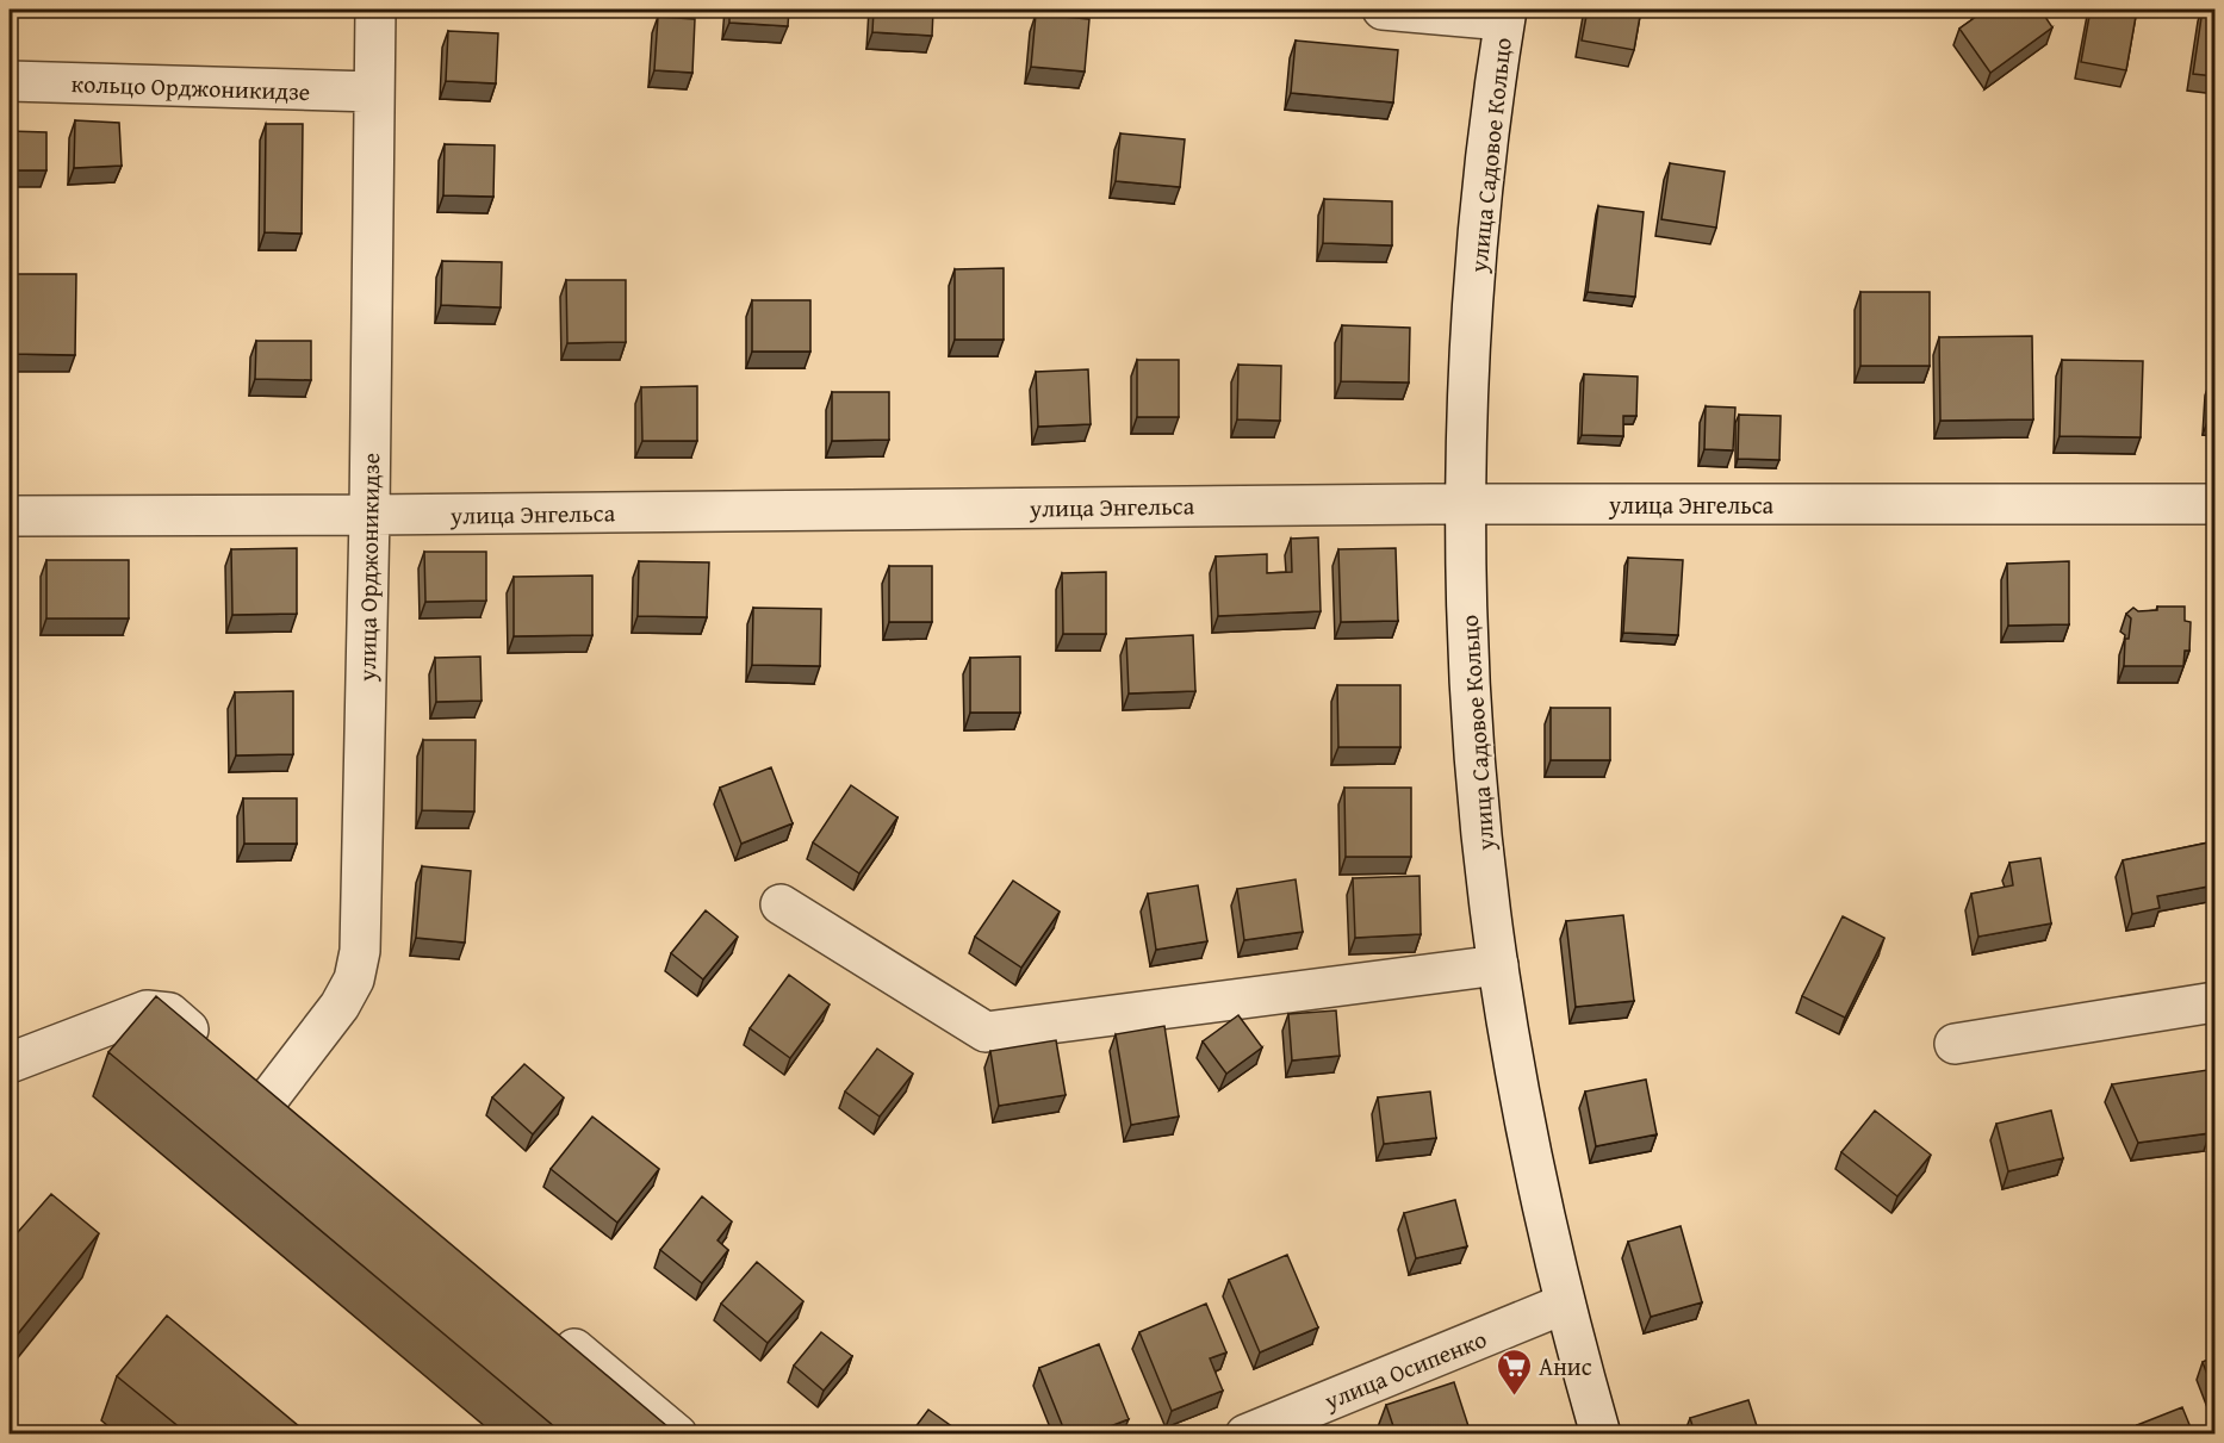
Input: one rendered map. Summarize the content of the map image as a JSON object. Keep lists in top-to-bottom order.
{
  "streets": {
    "street": [
      "кольцо Орджоникидзе",
      "улица Садовое Кольцо",
      "улица Энгельса",
      "улица Орджоникидзе",
      "улица Осипенко"
    ]
  },
  "crossings": [
    ["кольцо Орджоникидзе", "улица Орджоникидзе"],
    ["улица Садовое Кольцо", "улица Энгельса"],
    ["улица Садовое Кольцо", "улица Осипенко"],
    ["улица Энгельса", "улица Орджоникидзе"]
  ],
  "places": {
    "supermarket": ["Анис"]
  }
}
